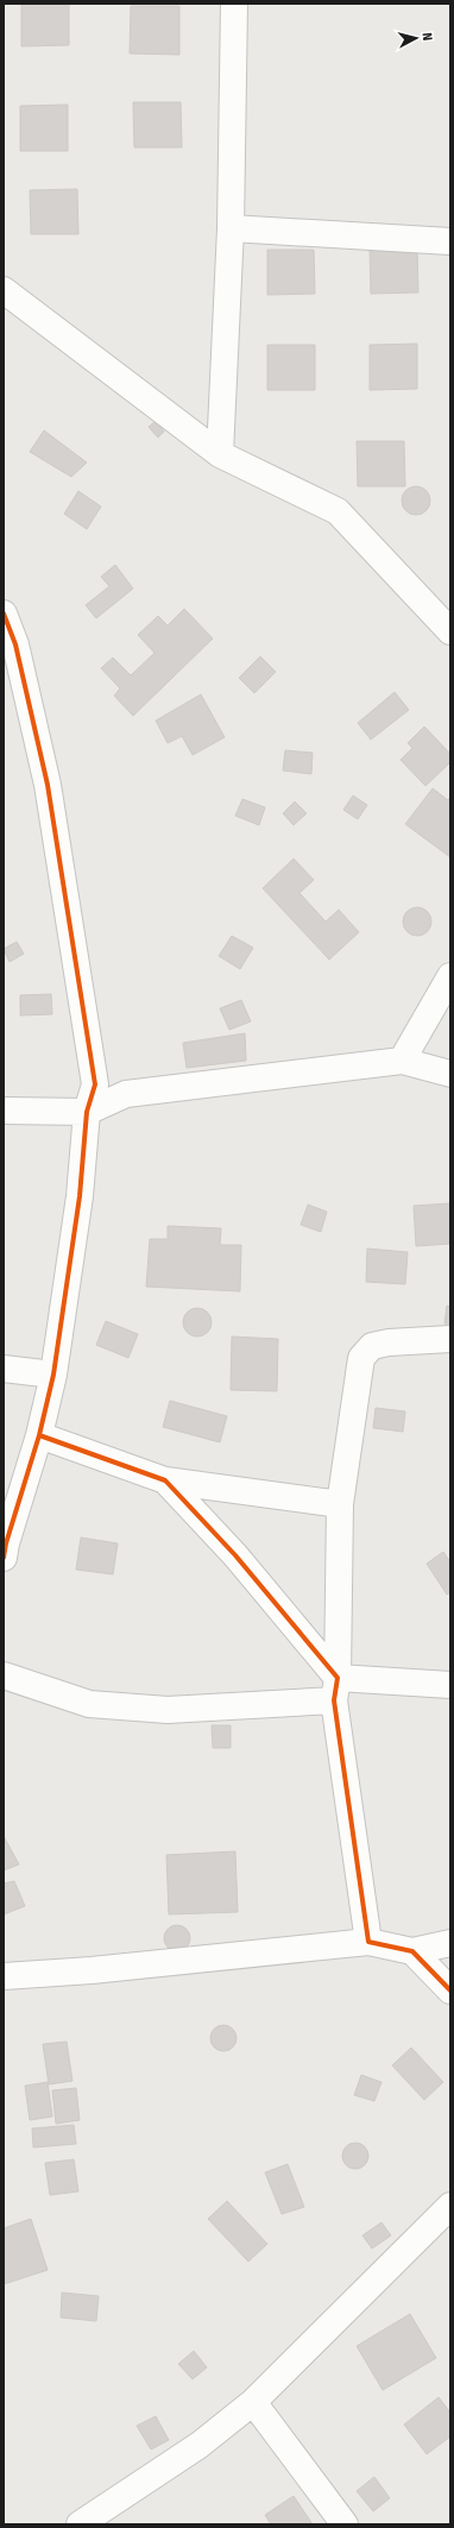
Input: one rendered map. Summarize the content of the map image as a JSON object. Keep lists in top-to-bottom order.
{
  "north": "right"
}
